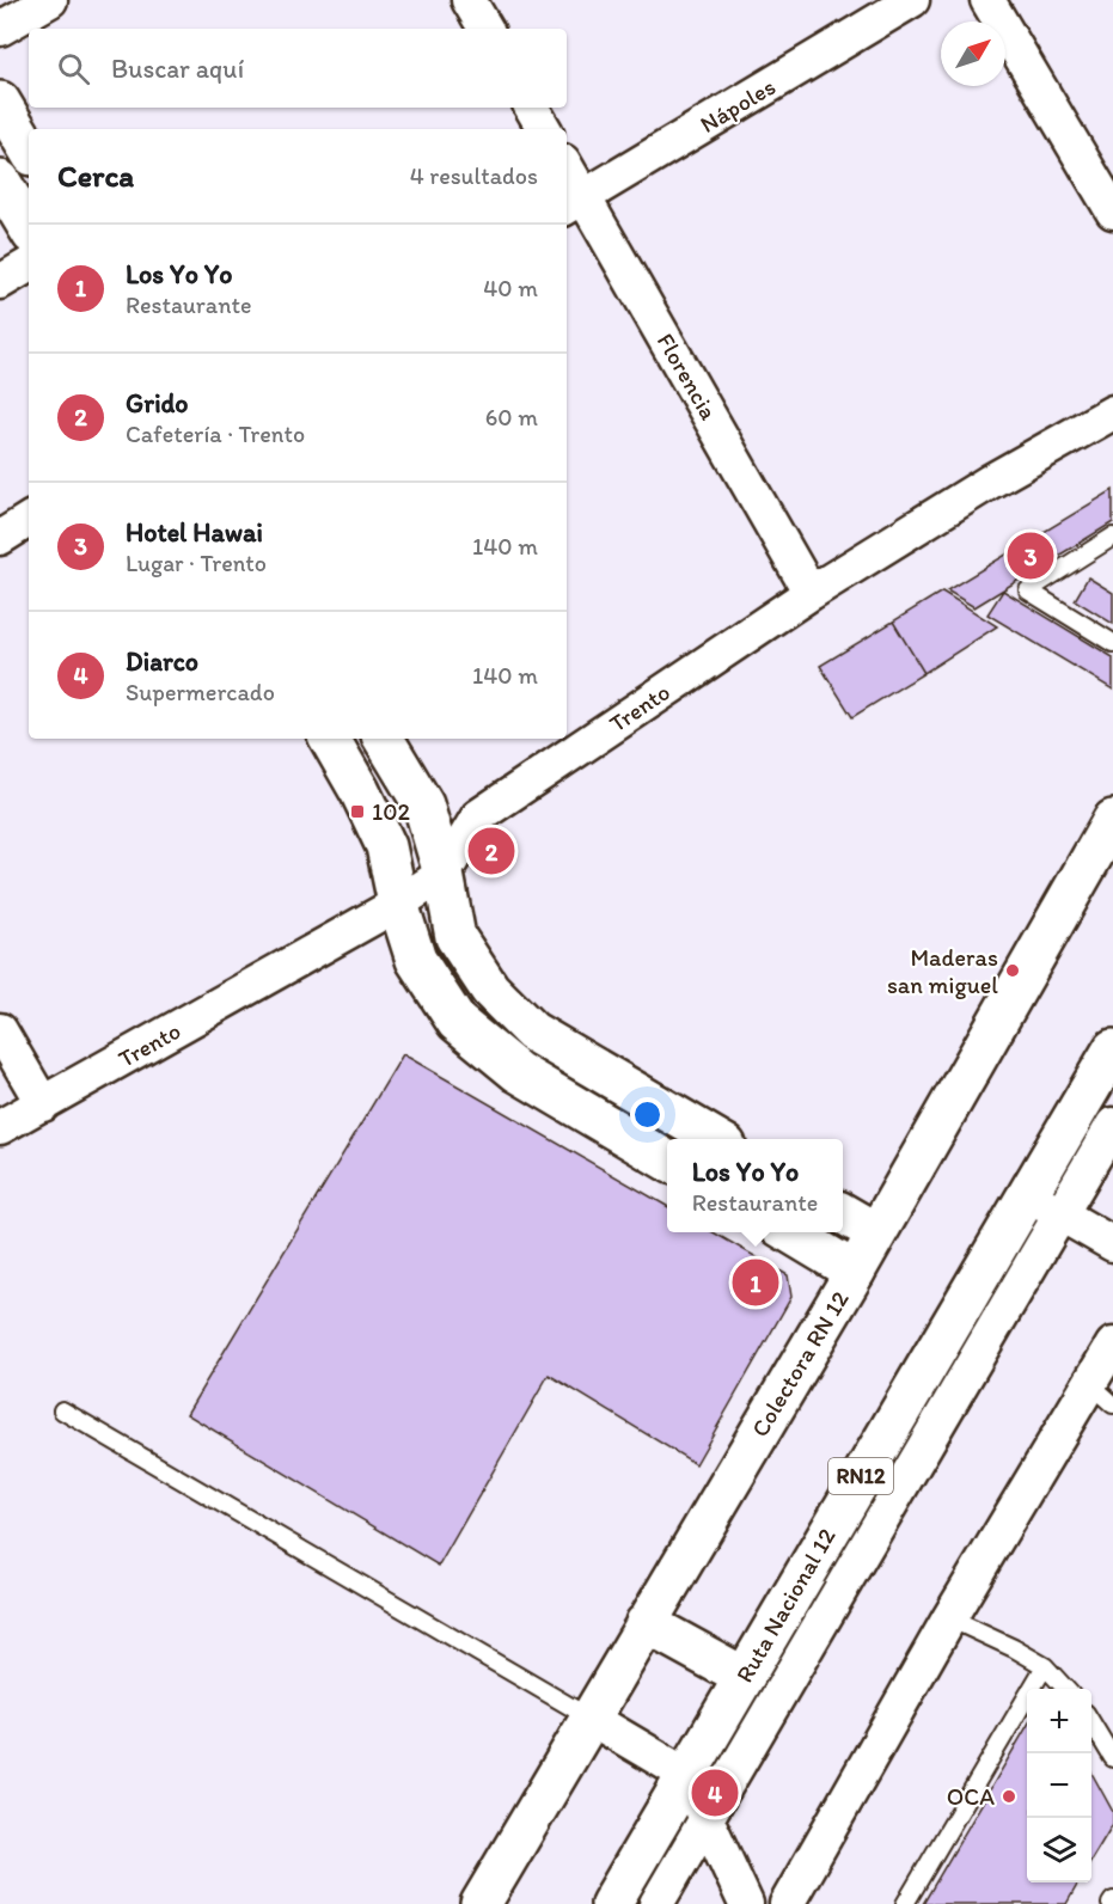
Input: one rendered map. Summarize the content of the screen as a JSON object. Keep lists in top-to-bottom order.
{
  "streets": {
    "main road": ["Colectora RN 12", "RN12", "Ruta Nacional 12"],
    "street": ["Nápoles", "Florencia", "Trento"]
  },
  "crossings": [
    ["Nápoles", "Florencia"],
    ["Florencia", "Trento"]
  ],
  "places": {
    "transit": ["102"],
    "other": ["Maderas san miguel", "OCA"]
  },
  "north": "top right",
  "page": {
    "search": "Buscar aquí",
    "heading": ["Cerca", "4 resultados"],
    "list": [
      {
        "mark": "1",
        "name": "Los Yo Yo",
        "note": "Restaurante",
        "value": "40 m"
      },
      {
        "mark": "2",
        "name": "Grido",
        "note": "Cafetería · Trento",
        "value": "60 m"
      },
      {
        "mark": "3",
        "name": "Hotel Hawai",
        "note": "Lugar · Trento",
        "value": "140 m"
      },
      {
        "mark": "4",
        "name": "Diarco",
        "note": "Supermercado",
        "value": "140 m"
      }
    ],
    "pins": [
      "3",
      "2",
      "1",
      "4"
    ],
    "popup": ["Los Yo Yo", "Restaurante"],
    "map_buttons": ["+", "−"]
  }
}
